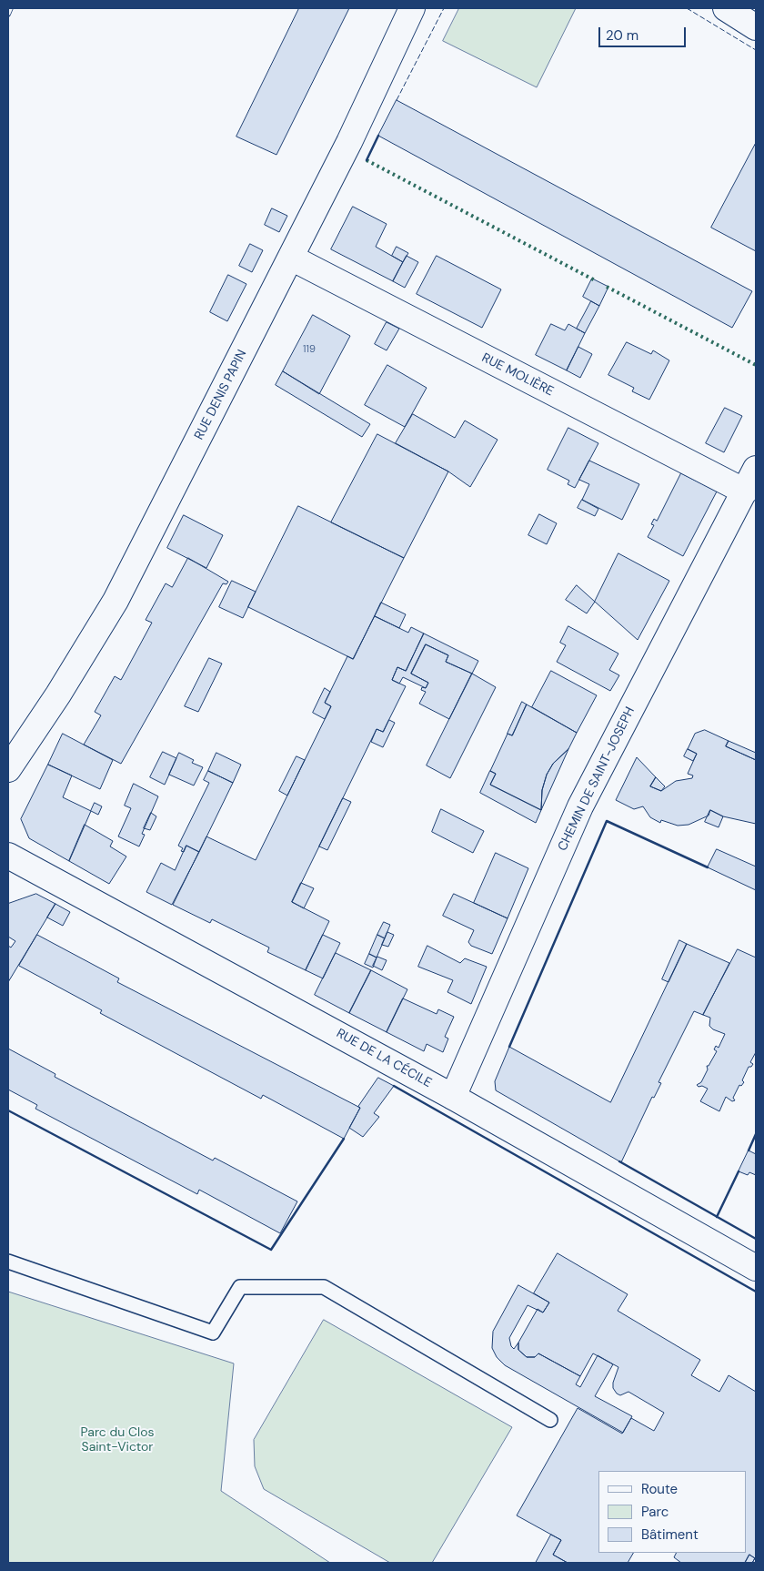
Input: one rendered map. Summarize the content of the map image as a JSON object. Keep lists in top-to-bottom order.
{
  "streets": {
    "street": [
      "RUE MOLIÈRE",
      "RUE DENIS PAPIN",
      "CHEMIN DE SAINT-JOSEPH",
      "RUE DE LA CÉCILE"
    ]
  },
  "crossings": [
    ["RUE MOLIÈRE", "RUE DENIS PAPIN"],
    ["RUE MOLIÈRE", "CHEMIN DE SAINT-JOSEPH"],
    ["CHEMIN DE SAINT-JOSEPH", "RUE DE LA CÉCILE"]
  ],
  "parks": ["Parc du Clos Saint-Victor"],
  "house_numbers": ["119"],
  "legend": ["Route", "Parc", "Bâtiment"],
  "scale_bar": "20 m"
}
